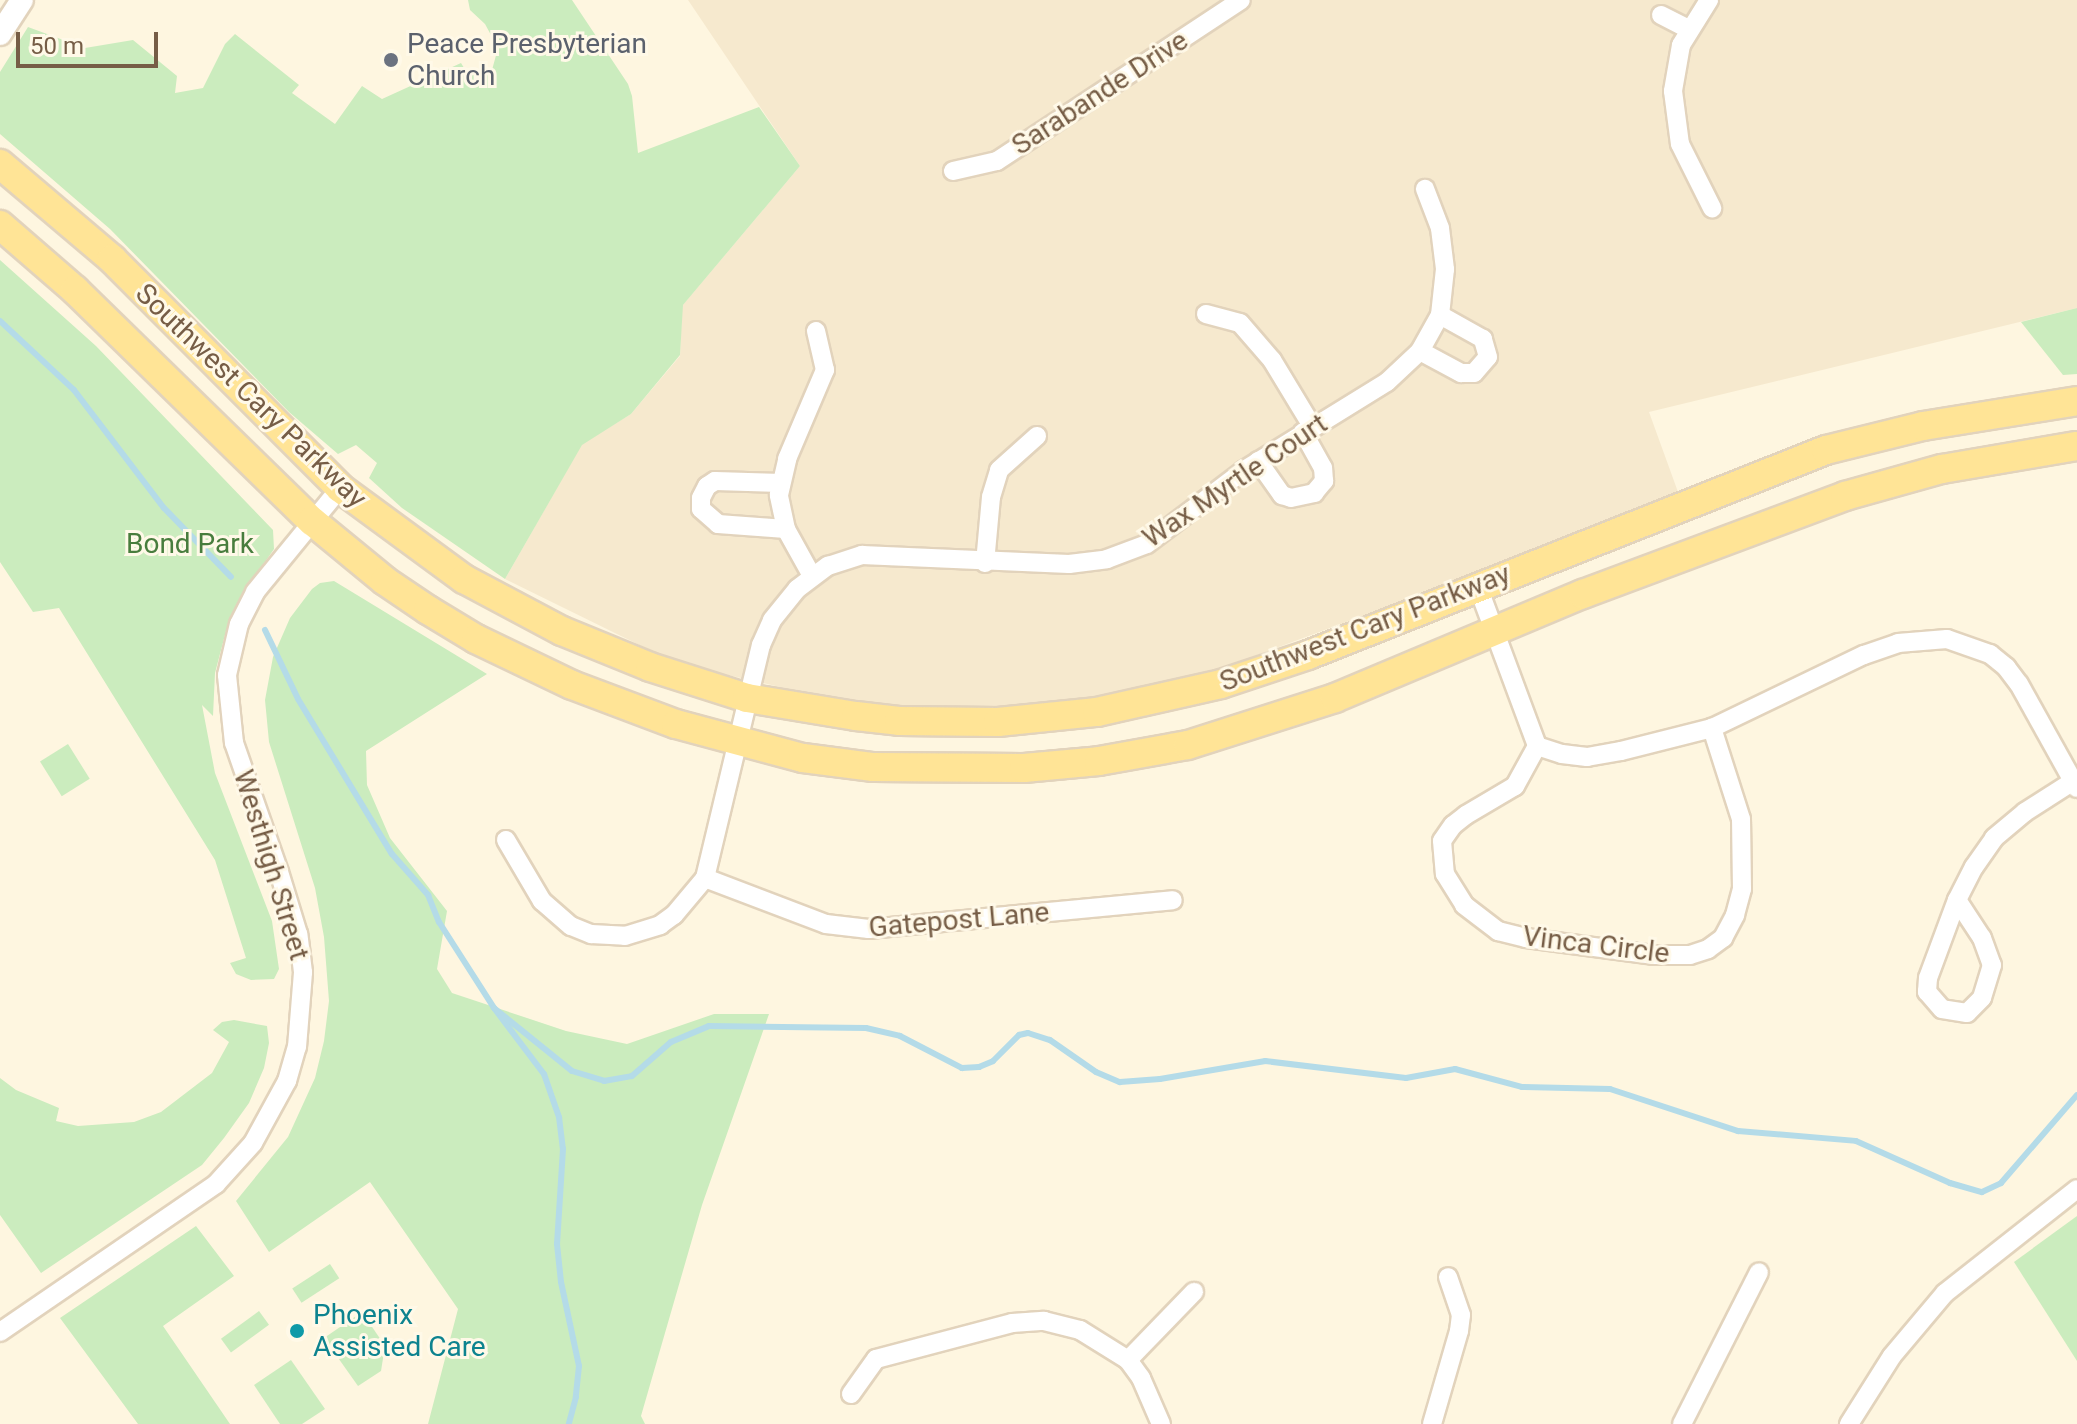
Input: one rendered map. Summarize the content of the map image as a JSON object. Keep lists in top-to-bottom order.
{
  "streets": {
    "main road": ["Southwest Cary Parkway"],
    "street": [
      "Sarabande Drive",
      "Wax Myrtle Court",
      "Westhigh Street",
      "Gatepost Lane",
      "Vinca Circle"
    ]
  },
  "crossings": [
    ["Southwest Cary Parkway", "Wax Myrtle Court"],
    ["Southwest Cary Parkway", "Westhigh Street"],
    ["Wax Myrtle Court", "Gatepost Lane"]
  ],
  "parks": ["Bond Park"],
  "places": ["Peace Presbyterian Church", "Phoenix Assisted Care"],
  "scale_bar": "50 m"
}
